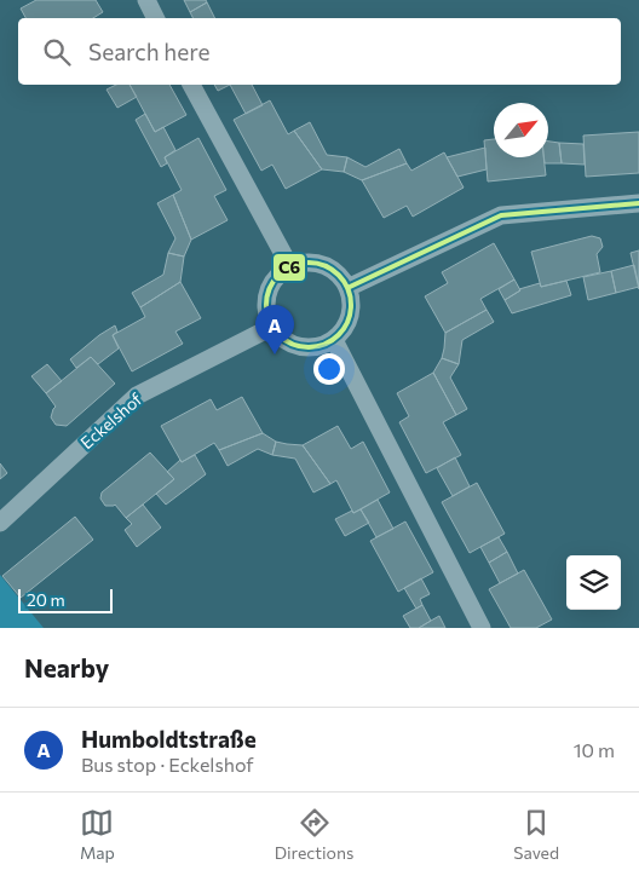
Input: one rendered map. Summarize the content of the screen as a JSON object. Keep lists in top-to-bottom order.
{
  "streets": {
    "street": ["Eckelshof"]
  },
  "lines": ["transit line C6"],
  "scale_bar": "20 m",
  "north": "top right",
  "page": {
    "search": "Search here",
    "pins": "A",
    "scale": "20 m",
    "heading": "Nearby",
    "list": [
      {
        "mark": "A",
        "name": "Humboldtstraße",
        "note": "Bus stop · Eckelshof",
        "value": "10 m"
      }
    ],
    "nav": ["Map", "Directions", "Saved"]
  }
}
